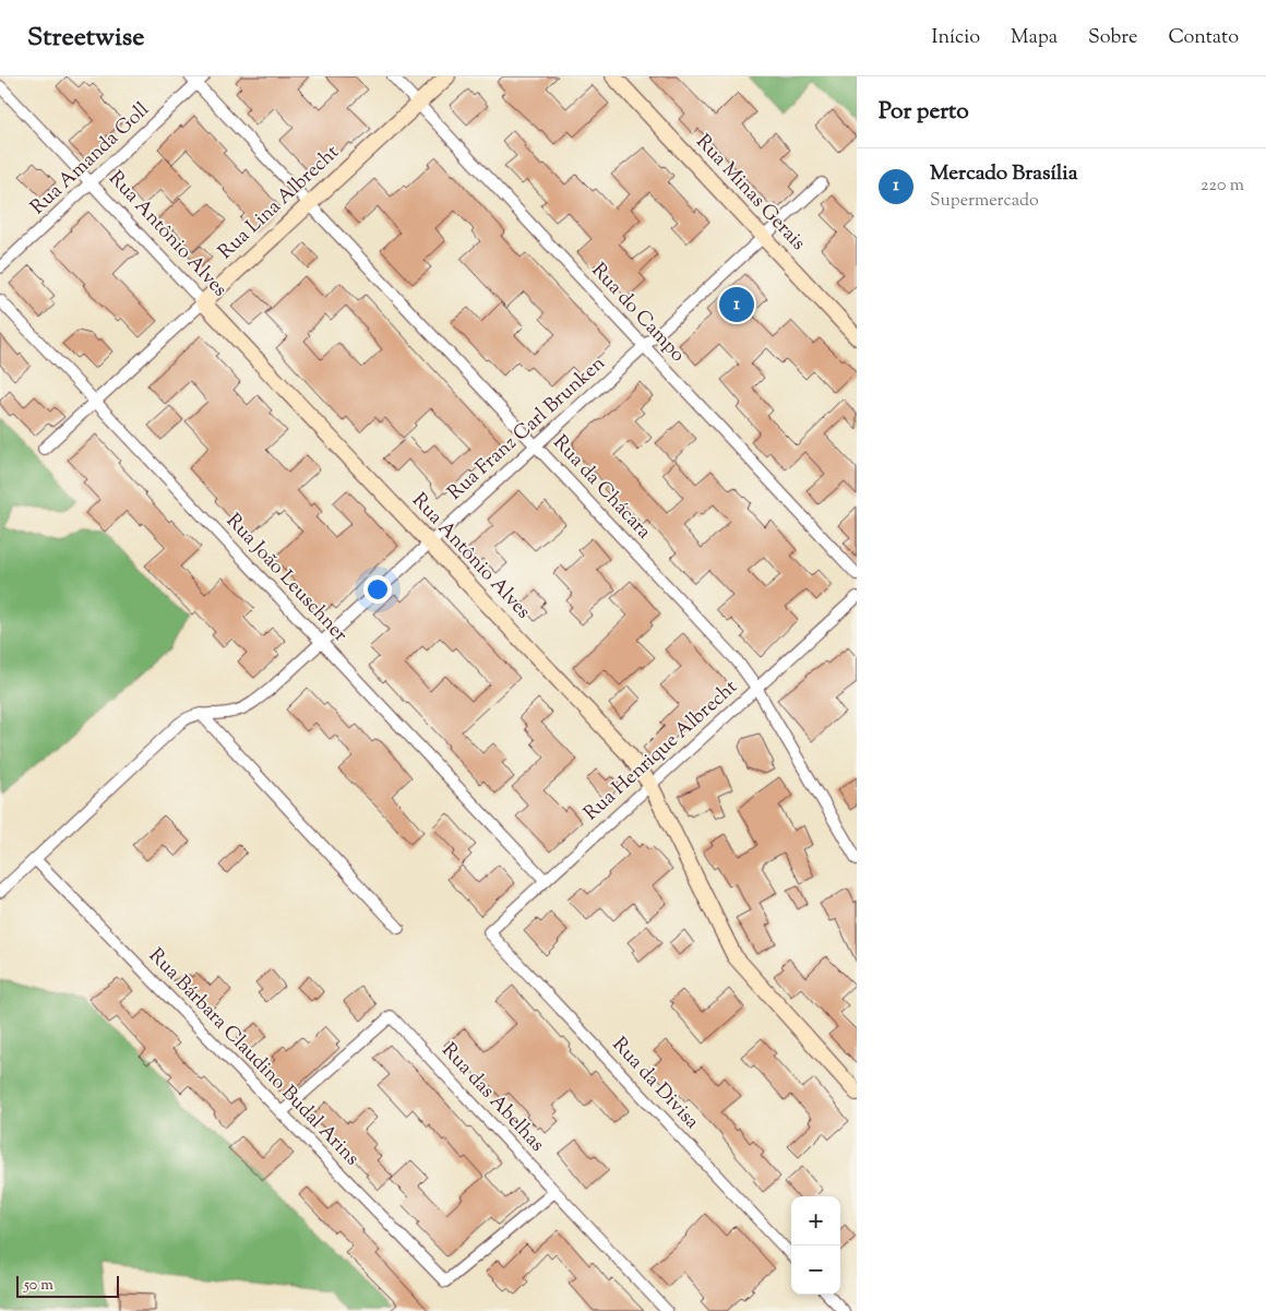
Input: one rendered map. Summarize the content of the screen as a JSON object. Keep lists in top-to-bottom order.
{
  "streets": {
    "street": [
      "Rua Amanda Goll",
      "Rua Minas Gerais",
      "Rua Lina Albrecht",
      "Rua Antônio Alves",
      "Rua do Campo",
      "Rua Franz Carl Brunken",
      "Rua da Chácara",
      "Rua João Leuschner",
      "Rua Henrique Albrecht",
      "Rua Bárbara Claudino Budal Arins",
      "Rua da Divisa",
      "Rua das Abelhas"
    ]
  },
  "crossings": [
    ["Rua Amanda Goll", "Rua Antônio Alves"],
    ["Rua Amanda Goll", "Rua da Chácara"],
    ["Rua Minas Gerais", "Rua Franz Carl Brunken"],
    ["Rua Lina Albrecht", "Rua Antônio Alves"],
    ["Rua Lina Albrecht", "Rua do Campo"],
    ["Rua Lina Albrecht", "Rua da Chácara"],
    ["Rua Lina Albrecht", "Rua João Leuschner"],
    ["Rua Antônio Alves", "Rua Franz Carl Brunken"],
    ["Rua Antônio Alves", "Rua Henrique Albrecht"],
    ["Rua do Campo", "Rua Franz Carl Brunken"],
    ["Rua Franz Carl Brunken", "Rua da Chácara"],
    ["Rua Franz Carl Brunken", "Rua João Leuschner"],
    ["Rua Franz Carl Brunken", "Rua Bárbara Claudino Budal Arins"],
    ["Rua da Chácara", "Rua Henrique Albrecht"],
    ["Rua João Leuschner", "Rua Henrique Albrecht"],
    ["Rua Henrique Albrecht", "Rua da Divisa"],
    ["Rua Bárbara Claudino Budal Arins", "Rua das Abelhas"]
  ],
  "scale_bar": "50 m",
  "page": {
    "header": "Streetwise",
    "nav": [
      "Início",
      "Mapa",
      "Sobre",
      "Contato"
    ],
    "heading": "Por perto",
    "list": [
      {
        "mark": "1",
        "name": "Mercado Brasília",
        "note": "Supermercado",
        "value": "220 m"
      }
    ],
    "pins": "1",
    "map_buttons": ["+", "−"],
    "scale": "50 m"
  }
}
